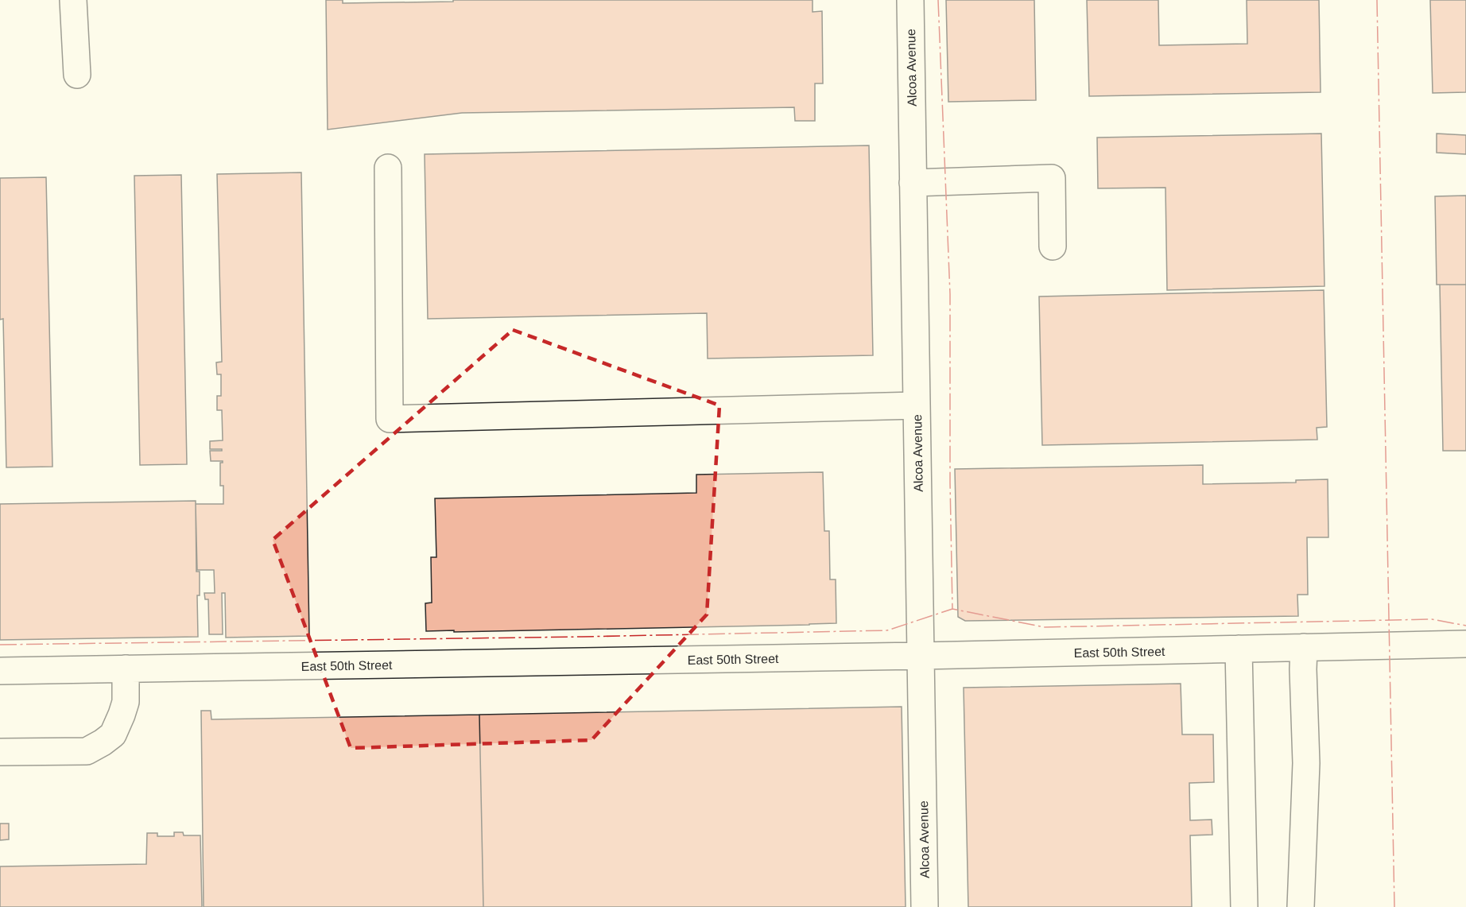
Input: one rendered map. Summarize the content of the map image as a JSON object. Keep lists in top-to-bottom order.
{
  "streets": {
    "street": ["Alcoa Avenue", "East 50th Street"]
  },
  "crossings": [
    ["Alcoa Avenue", "East 50th Street"]
  ]
}
